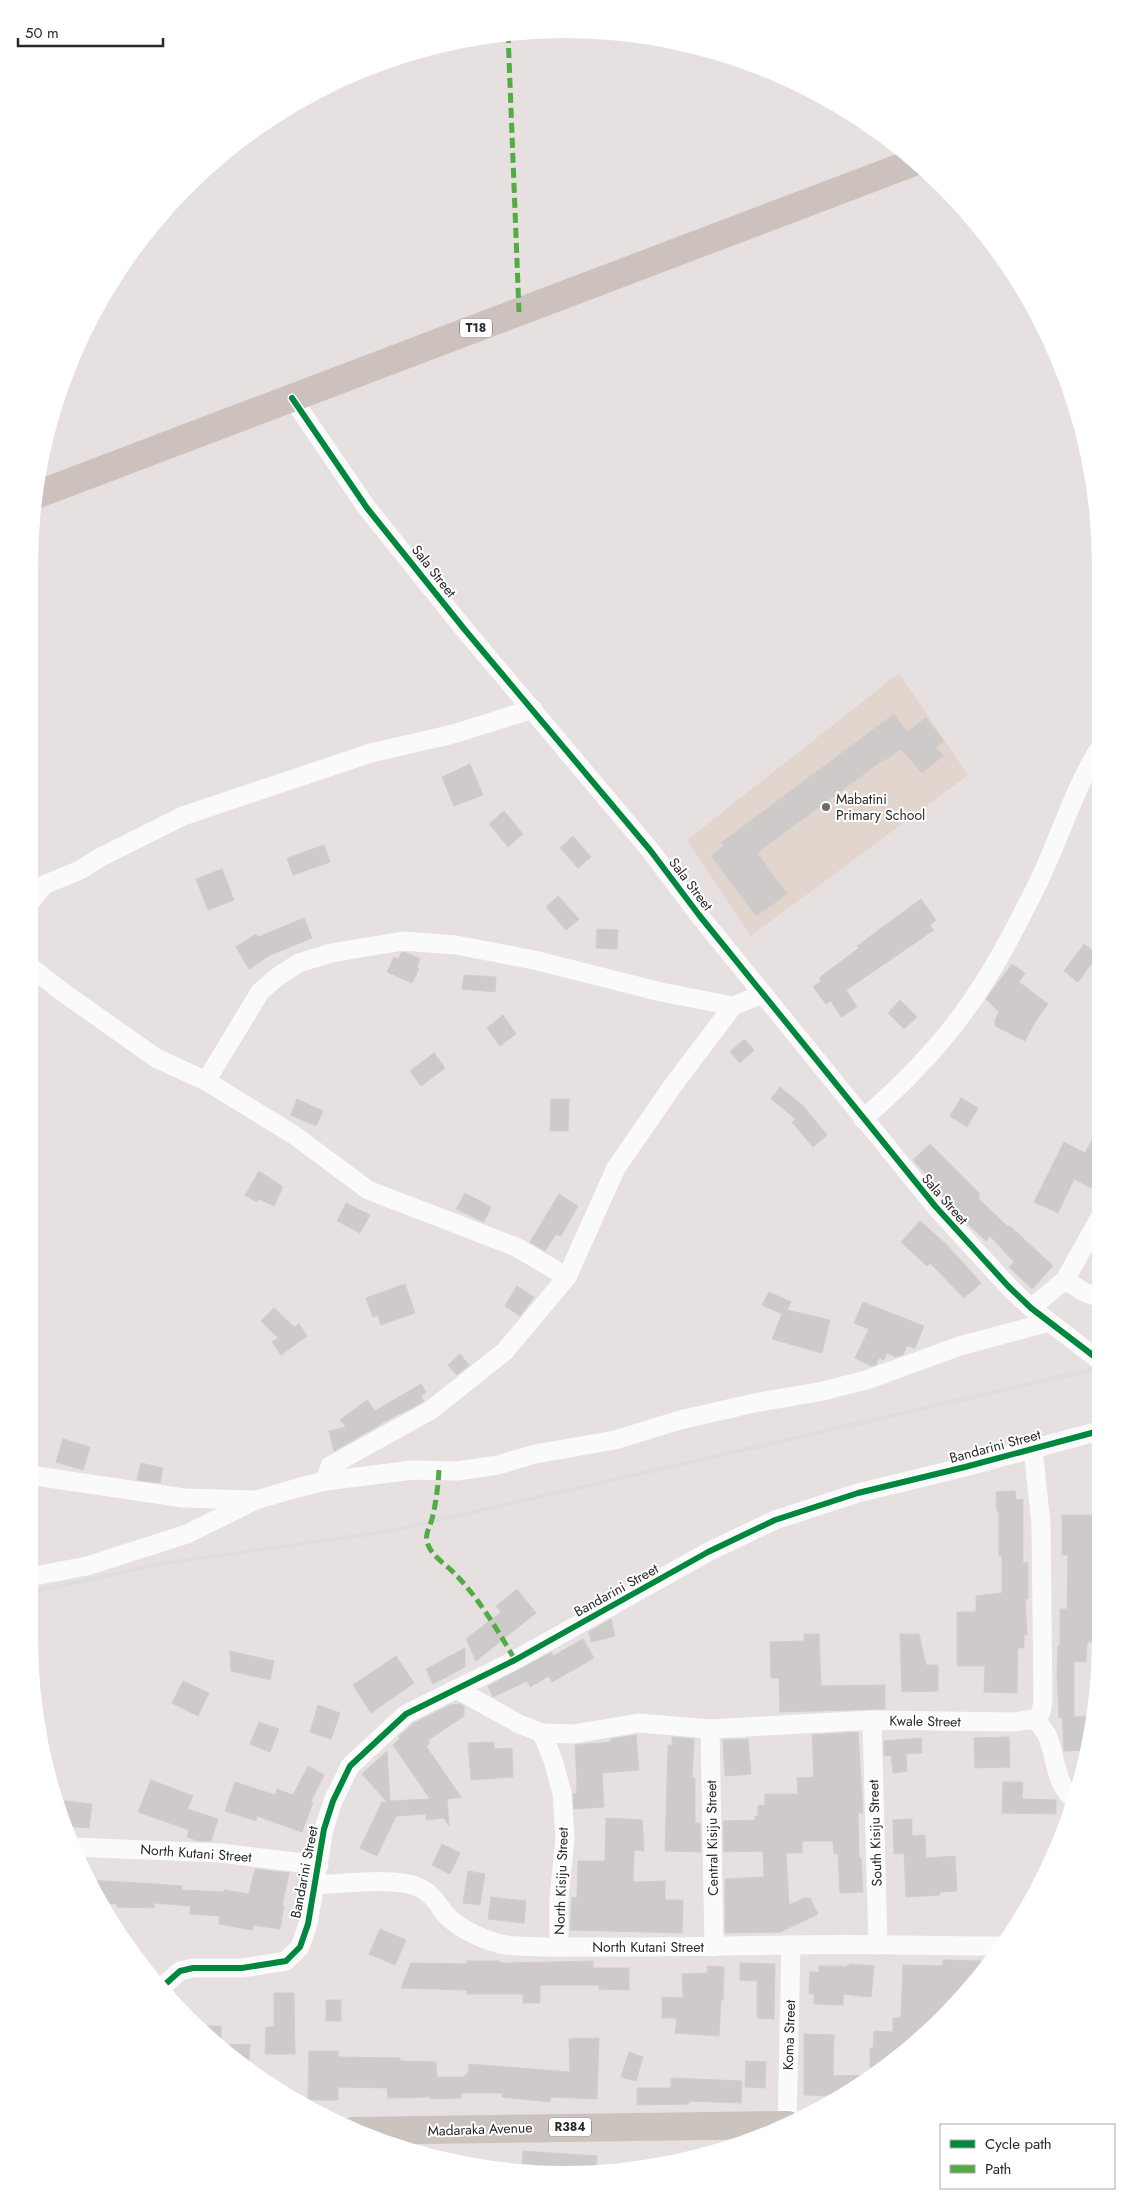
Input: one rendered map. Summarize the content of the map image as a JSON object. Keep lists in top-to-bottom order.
{
  "streets": {
    "highway": ["T18"],
    "main road": ["R384", "Madaraka Avenue"],
    "street": [
      "Sala Street",
      "Bandarini Street",
      "Kwale Street",
      "South Kisiju Street",
      "Central Kisiju Street",
      "North Kutani Street",
      "North Kisiju Street",
      "Koma Street"
    ]
  },
  "crossings": [
    ["T18", "Sala Street"],
    ["Bandarini Street", "North Kutani Street"],
    ["Kwale Street", "South Kisiju Street"],
    ["Kwale Street", "Central Kisiju Street"],
    ["Kwale Street", "North Kisiju Street"],
    ["South Kisiju Street", "North Kutani Street"],
    ["Central Kisiju Street", "North Kutani Street"],
    ["North Kutani Street", "North Kisiju Street"],
    ["North Kutani Street", "Koma Street"]
  ],
  "places": ["Mabatini Primary School"],
  "legend": ["Cycle path", "Path"],
  "scale_bar": "50 m"
}
